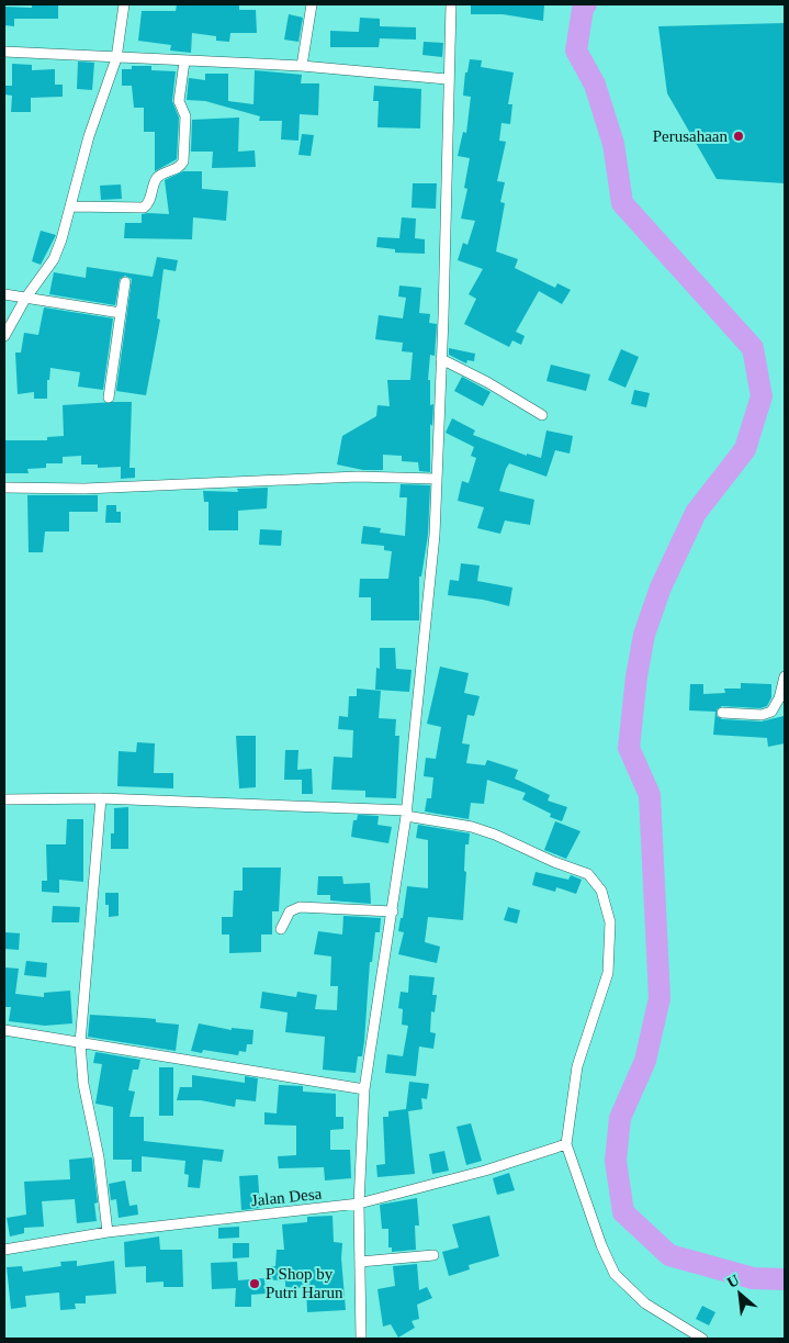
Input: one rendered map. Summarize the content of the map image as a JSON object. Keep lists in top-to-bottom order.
{
  "streets": {
    "street": ["Jalan Desa"]
  },
  "places": ["Perusahaan", "P Shop by Putri Harun"],
  "north": "top left"
}
